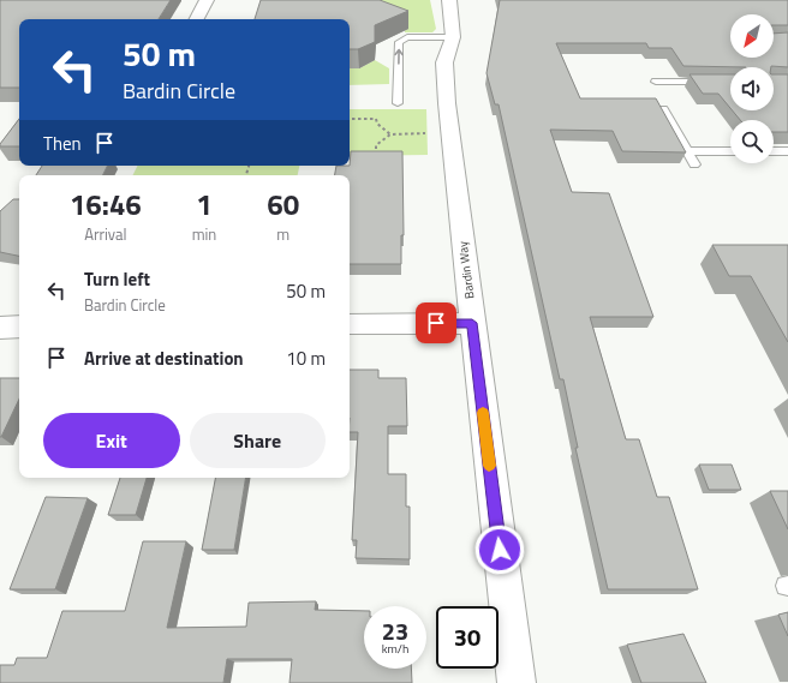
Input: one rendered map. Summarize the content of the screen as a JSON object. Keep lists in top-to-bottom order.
{
  "streets": {
    "street": ["Bardin Way"]
  },
  "north": "bottom left",
  "page": {
    "turn": ["50 m", "Bardin Circle"],
    "then": "Then",
    "eta": [
      "16:46",
      "Arrival",
      "1",
      "min",
      "60",
      "m"
    ],
    "list": [
      {
        "name": "Turn left",
        "note": "Bardin Circle",
        "value": "50 m"
      },
      {
        "name": "Arrive at destination",
        "value": "10 m"
      }
    ],
    "buttons": ["Exit", "Share"],
    "speed": "23 km/h",
    "limit": "30"
  }
}
